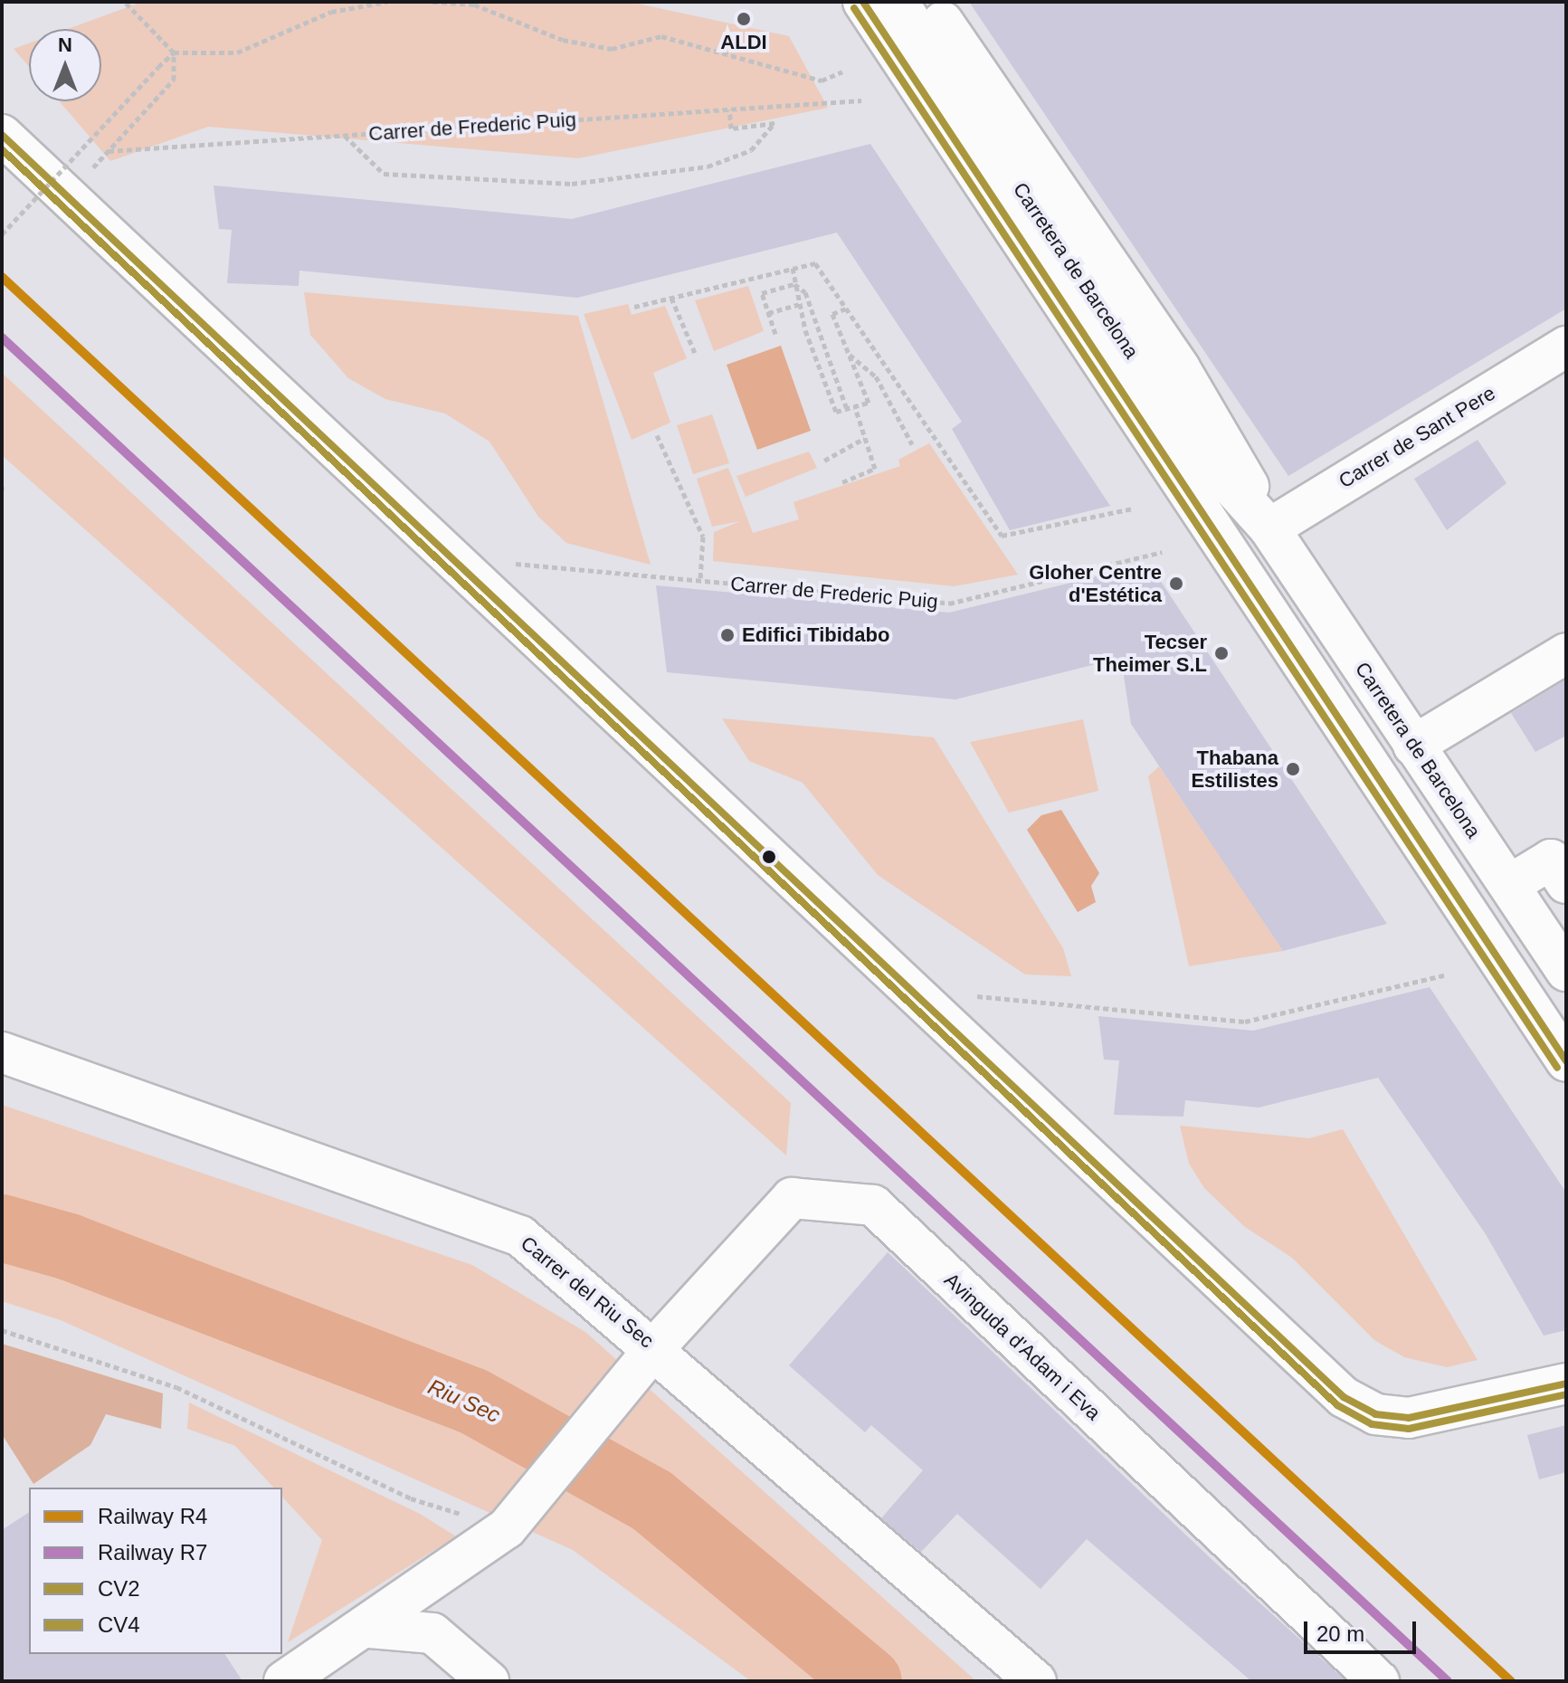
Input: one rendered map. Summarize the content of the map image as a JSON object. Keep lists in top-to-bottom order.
{
  "streets": {
    "street": [
      "Carretera de Barcelona",
      "Carrer de Sant Pere",
      "Carrer del Riu Sec",
      "Avinguda d'Adam i Eva"
    ],
    "path": ["Carrer de Frederic Puig"]
  },
  "crossings": [
    ["Carretera de Barcelona", "Carrer de Sant Pere"],
    ["Carrer del Riu Sec", "Avinguda d'Adam i Eva"]
  ],
  "water": ["Riu Sec"],
  "places": [
    "ALDI",
    "Gloher Centre d'Estética",
    "Edifici Tibidabo",
    "Tecser Theimer S.L",
    "Thabana Estilistes"
  ],
  "lines": [
    "transit line CV2",
    "transit line CV4",
    "rail line R4",
    "rail line R7"
  ],
  "legend": [
    "Railway R4",
    "Railway R7",
    "CV2",
    "CV4"
  ],
  "scale_bar": "20 m",
  "north": "top"
}
